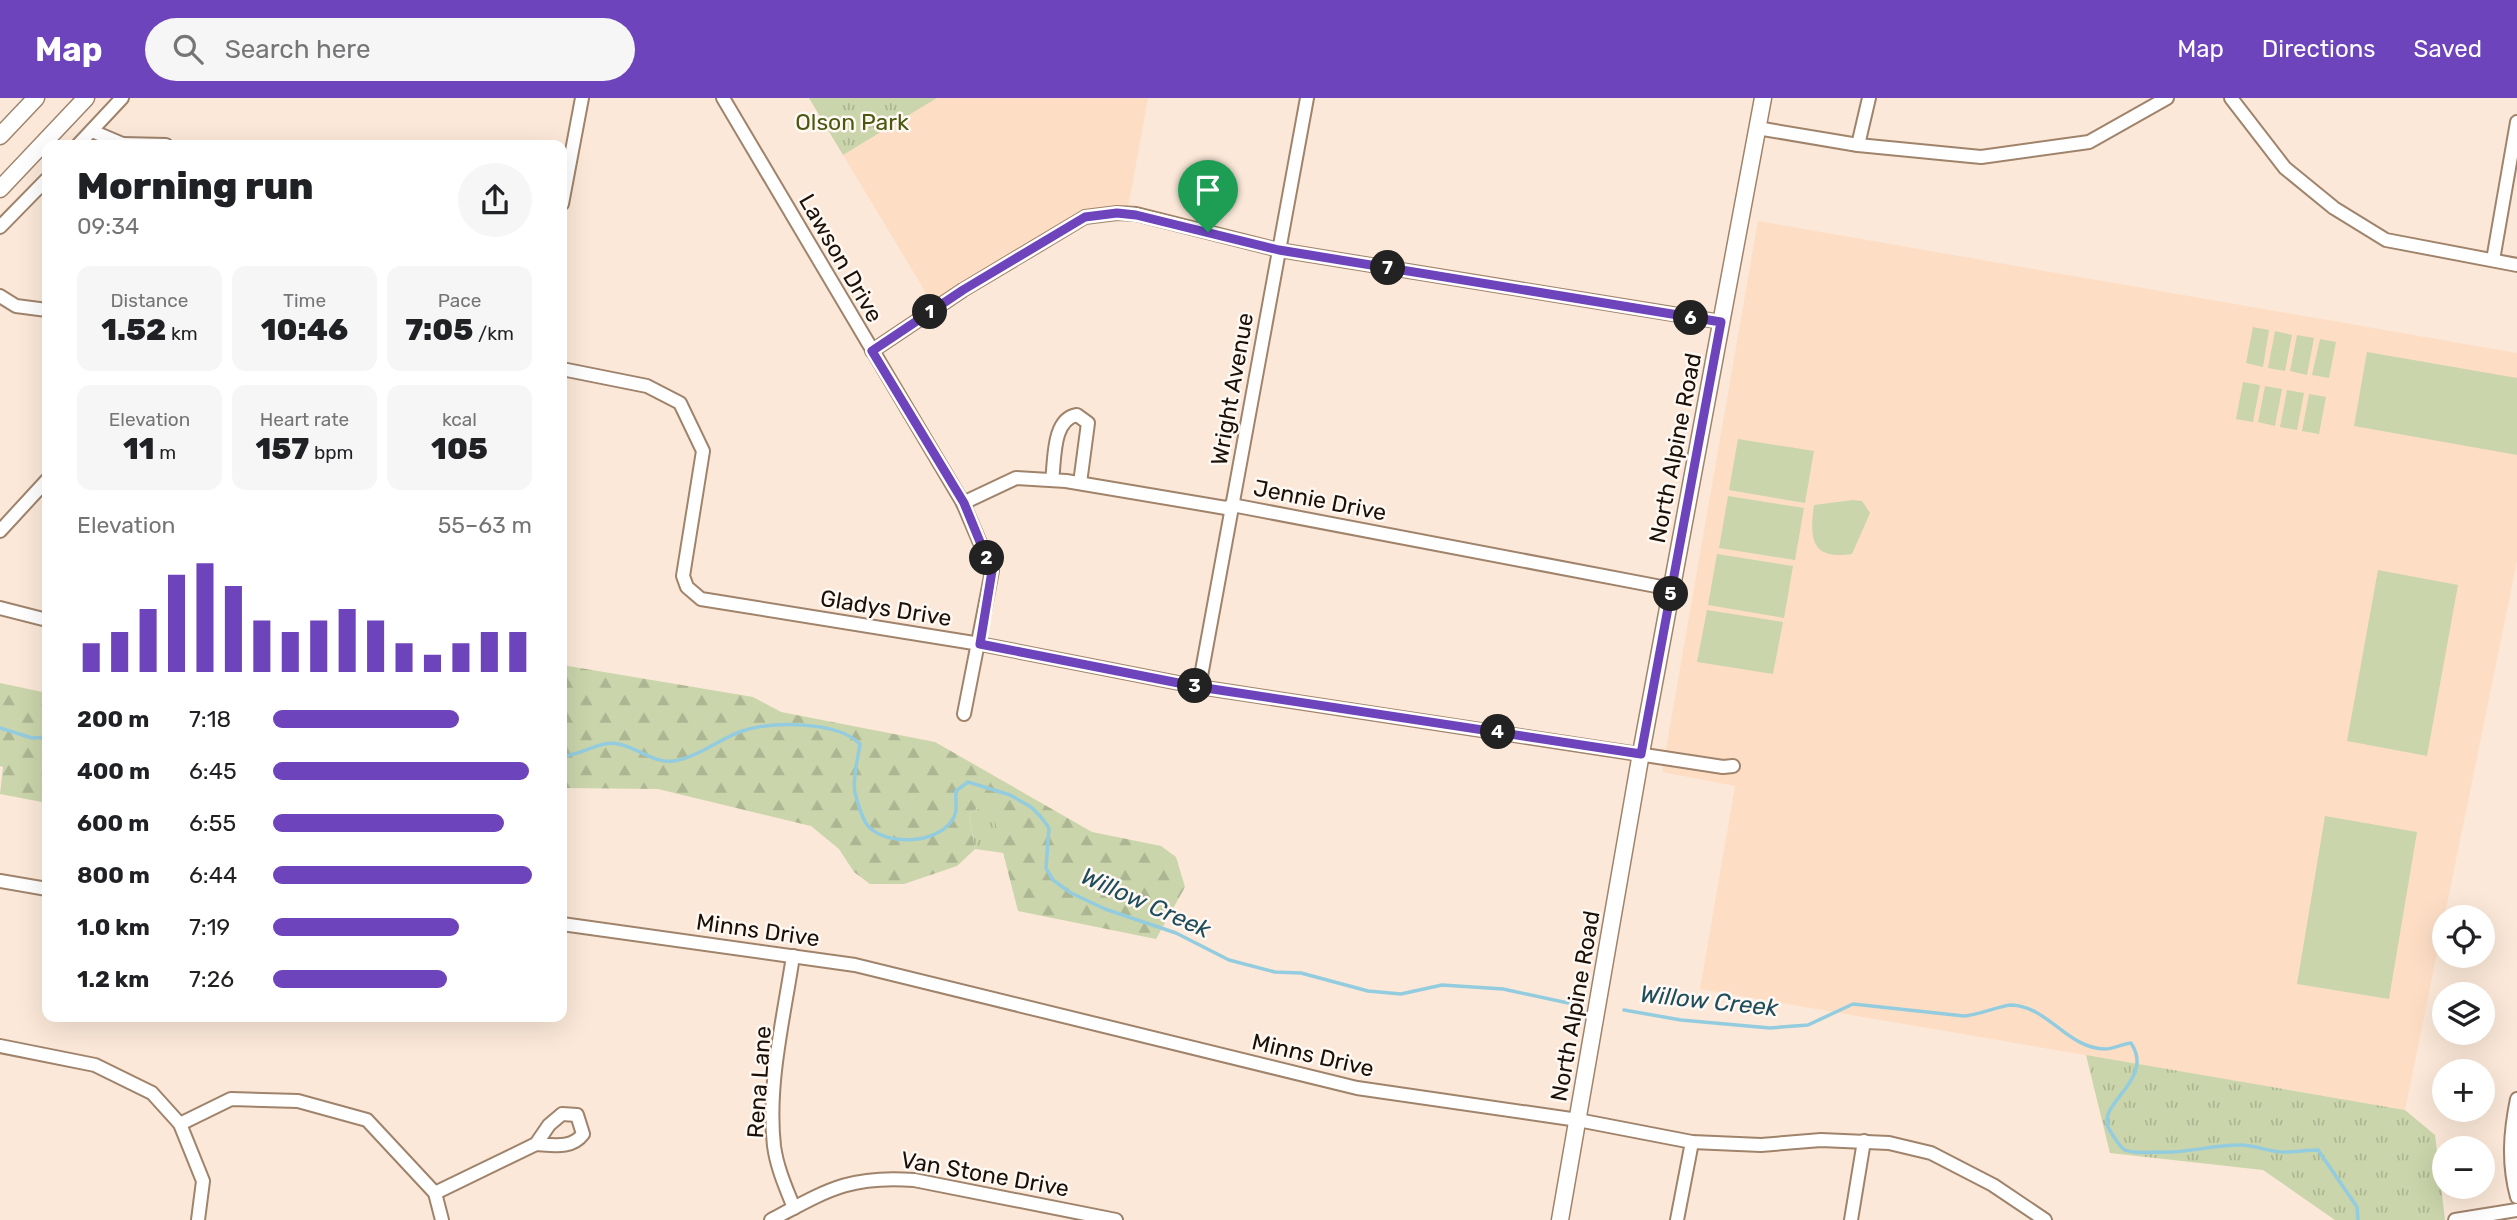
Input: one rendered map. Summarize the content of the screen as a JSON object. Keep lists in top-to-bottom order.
{
  "streets": {
    "main road": ["North Alpine Road"],
    "street": [
      "Lawson Drive",
      "Wright Avenue",
      "Jennie Drive",
      "Gladys Drive",
      "Minns Drive",
      "Rena Lane",
      "Van Stone Drive"
    ]
  },
  "crossings": [
    ["Lawson Drive", "Jennie Drive"],
    ["Lawson Drive", "Gladys Drive"],
    ["Wright Avenue", "Jennie Drive"],
    ["Wright Avenue", "Gladys Drive"],
    ["North Alpine Road", "Jennie Drive"],
    ["North Alpine Road", "Gladys Drive"],
    ["North Alpine Road", "Minns Drive"],
    ["Minns Drive", "Rena Lane"],
    ["Rena Lane", "Van Stone Drive"]
  ],
  "water": ["Willow Creek"],
  "parks": ["Olson Park"],
  "page": {
    "header": "Map",
    "search": "Search here",
    "nav": ["Map", "Directions", "Saved"],
    "heading": ["Morning run", "09:34"],
    "pins": [
      "7",
      "1",
      "6",
      "2",
      "5",
      "3",
      "4"
    ],
    "stats": [
      ["Distance", "1.52 km"],
      ["Time", "10:46"],
      ["Pace", "7:05 /km"],
      ["Elevation", "11 m"],
      ["Heart rate", "157 bpm"],
      ["kcal", "105"]
    ],
    "chart": ["Elevation", "55–63 m"],
    "list": [
      {
        "name": "200 m",
        "note": "7:18"
      },
      {
        "name": "400 m",
        "note": "6:45"
      },
      {
        "name": "600 m",
        "note": "6:55"
      },
      {
        "name": "800 m",
        "note": "6:44"
      },
      {
        "name": "1.0 km",
        "note": "7:19"
      },
      {
        "name": "1.2 km",
        "note": "7:26"
      }
    ],
    "map_buttons": ["+", "−"]
  }
}
